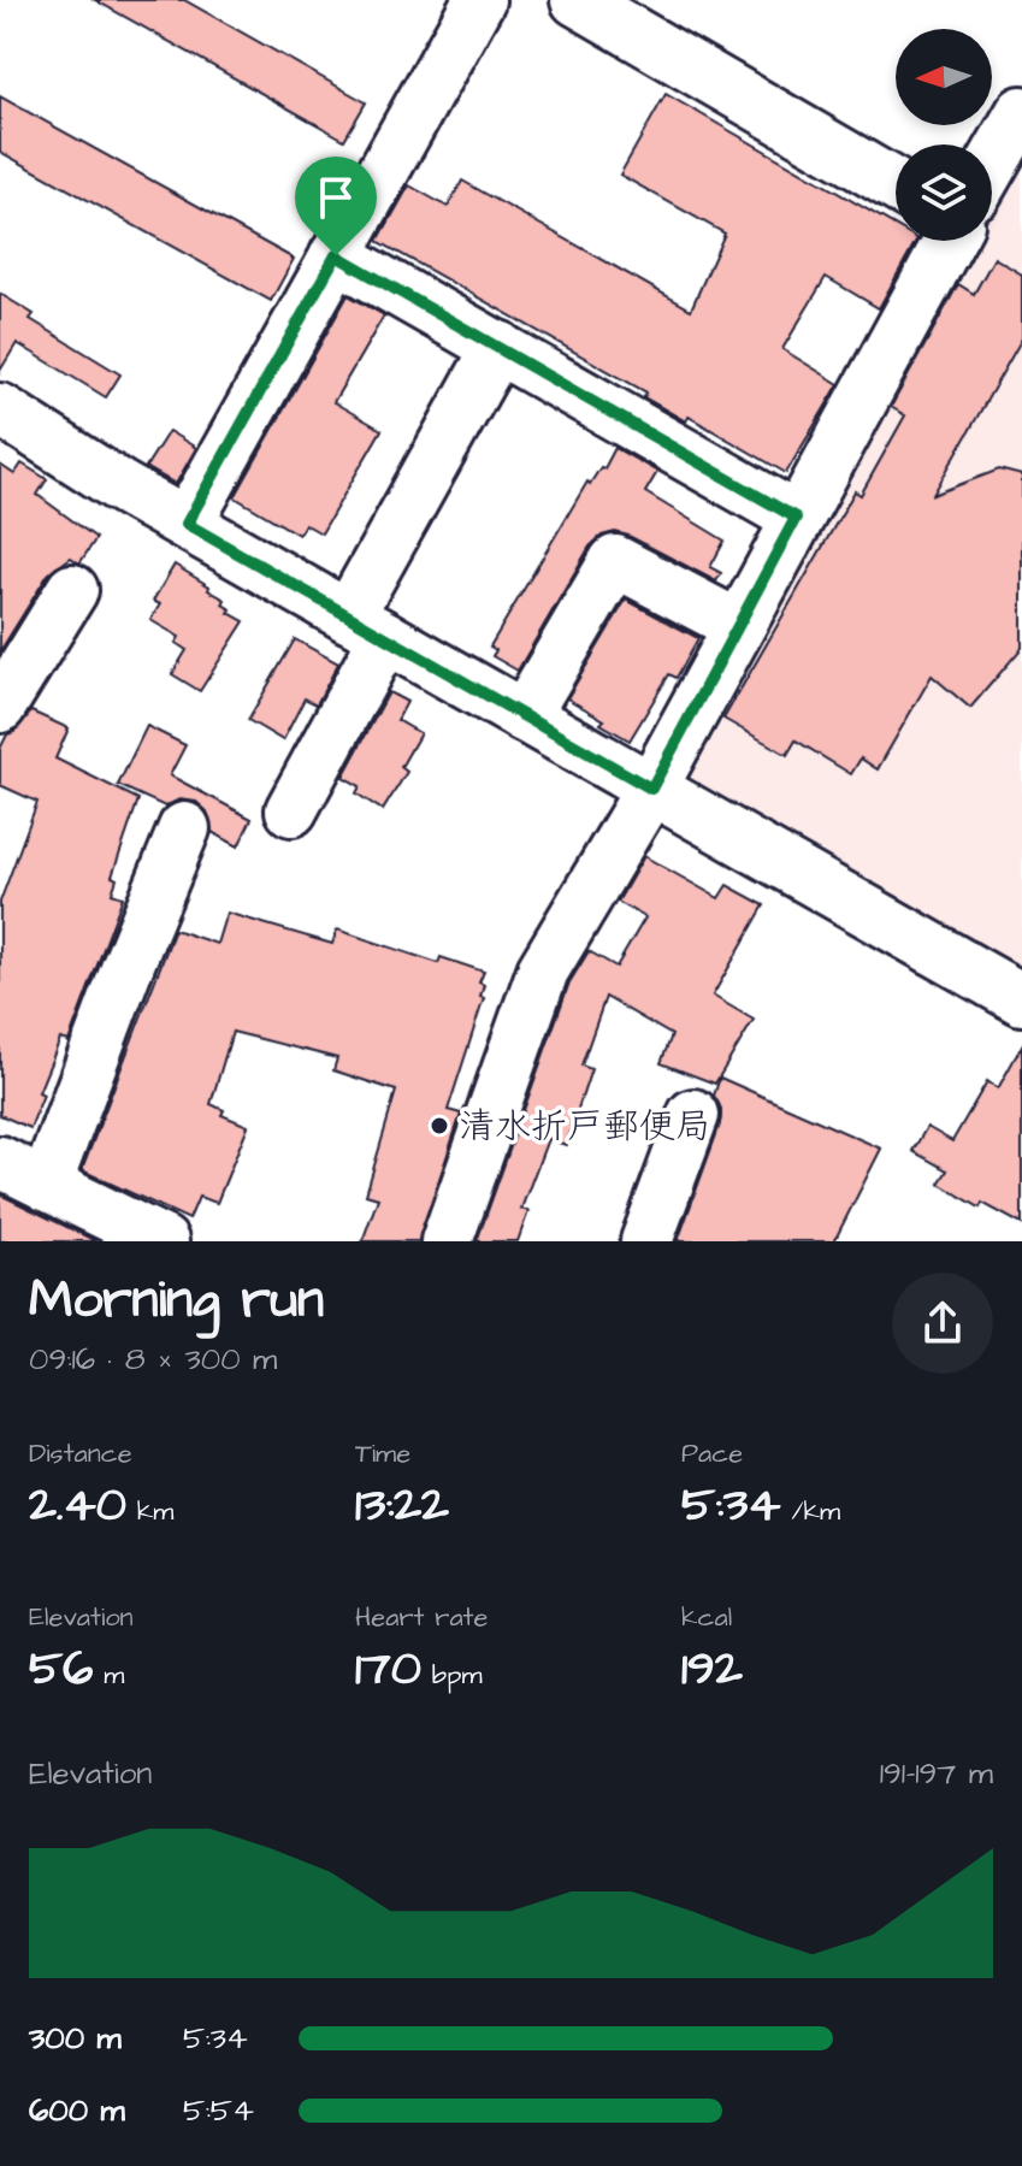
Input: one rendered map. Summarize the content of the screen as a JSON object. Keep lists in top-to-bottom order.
{
  "places": ["清水折戸郵便局"],
  "north": "left",
  "page": {
    "heading": ["Morning run", "09:16 · 8 × 300 m"],
    "stats": [
      ["Distance", "2.40 km"],
      ["Time", "13:22"],
      ["Pace", "5:34 /km"],
      ["Elevation", "56 m"],
      ["Heart rate", "170 bpm"],
      ["kcal", "192"]
    ],
    "chart": ["Elevation", "191–197 m"],
    "list": [
      {
        "name": "300 m",
        "note": "5:34"
      },
      {
        "name": "600 m",
        "note": "5:54"
      }
    ]
  }
}
